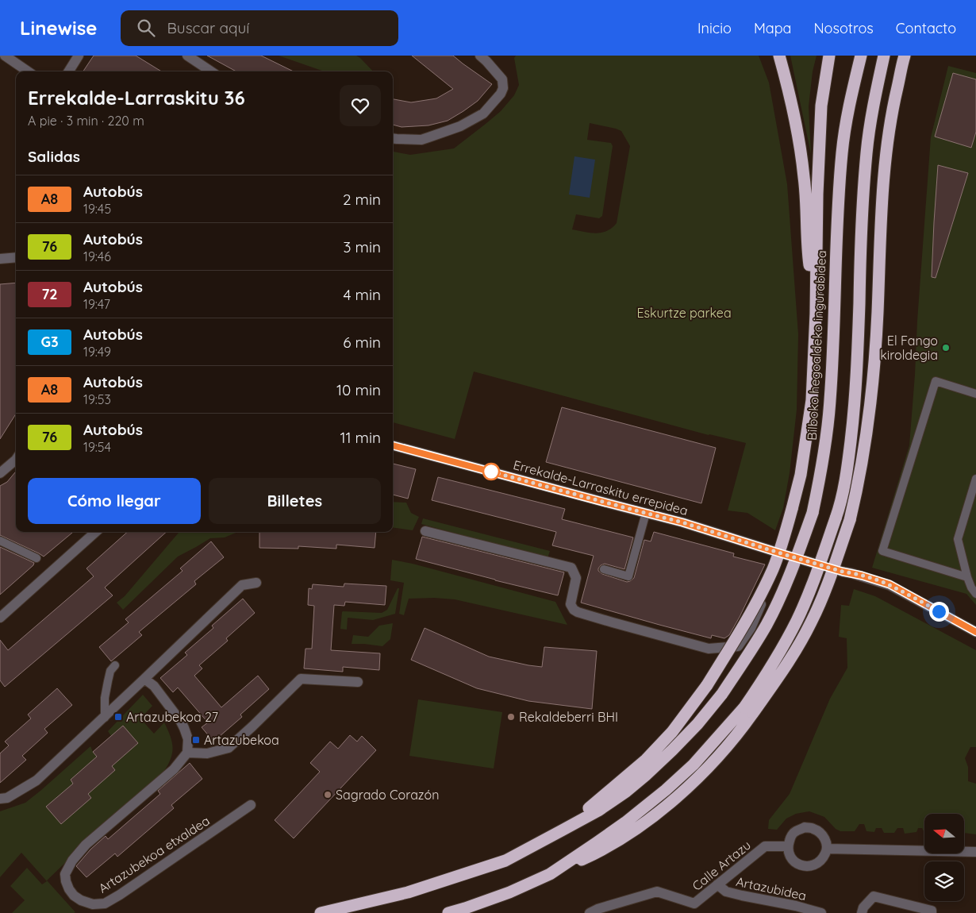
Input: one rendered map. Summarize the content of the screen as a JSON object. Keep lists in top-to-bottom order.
{
  "streets": {
    "highway": ["Bilboko hegoaldeko ingurabidea"],
    "street": [
      "Errekalde-Larraskitu errepidea",
      "Artazubekoa etxaldea",
      "Calle Artazu",
      "Artazubidea"
    ]
  },
  "crossings": [
    ["Calle Artazu", "Artazubidea"]
  ],
  "parks": ["Eskurtze parkea"],
  "places": {
    "other": ["El Fango kiroldegia", "Rekaldeberri BHI", "Sagrado Corazón"],
    "transit": ["Artazubekoa 27", "Artazubekoa"]
  },
  "lines": ["bus line A8"],
  "north": "left",
  "page": {
    "header": "Linewise",
    "search": "Buscar aquí",
    "nav": [
      "Inicio",
      "Mapa",
      "Nosotros",
      "Contacto"
    ],
    "heading": [
      ["Errekalde-Larraskitu 36", "A pie · 3 min · 220 m"],
      "Salidas"
    ],
    "list": [
      {
        "mark": "A8",
        "name": "Autobús",
        "note": "19:45",
        "value": "2 min"
      },
      {
        "mark": "76",
        "name": "Autobús",
        "note": "19:46",
        "value": "3 min"
      },
      {
        "mark": "72",
        "name": "Autobús",
        "note": "19:47",
        "value": "4 min"
      },
      {
        "mark": "G3",
        "name": "Autobús",
        "note": "19:49",
        "value": "6 min"
      },
      {
        "mark": "A8",
        "name": "Autobús",
        "note": "19:53",
        "value": "10 min"
      },
      {
        "mark": "76",
        "name": "Autobús",
        "note": "19:54",
        "value": "11 min"
      }
    ],
    "buttons": ["Cómo llegar", "Billetes"]
  }
}
